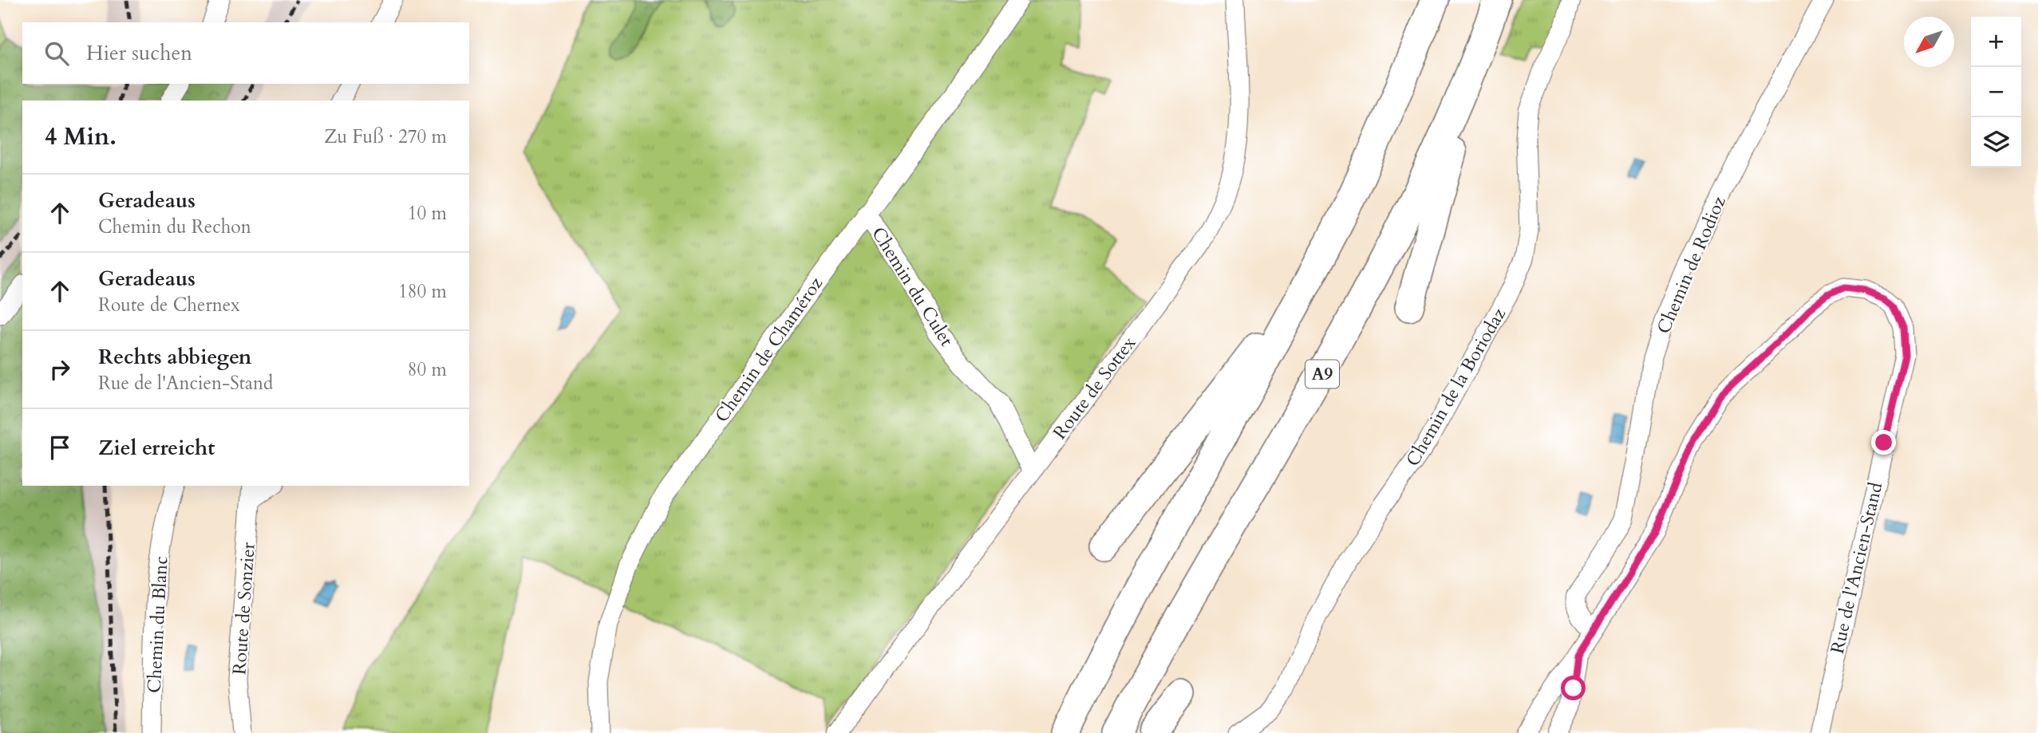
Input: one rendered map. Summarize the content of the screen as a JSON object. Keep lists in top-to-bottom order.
{
  "streets": {
    "highway": ["A9"],
    "street": [
      "Chemin de Rodioz",
      "Chemin du Culet",
      "Chemin de Chaméroz",
      "Chemin de la Boriodaz",
      "Route de Sottex",
      "Rue de l'Ancien-Stand",
      "Route de Sonzier",
      "Chemin du Blanc"
    ]
  },
  "crossings": [
    ["Chemin de Rodioz", "Rue de l'Ancien-Stand"],
    ["Chemin du Culet", "Chemin de Chaméroz"],
    ["Chemin du Culet", "Route de Sottex"]
  ],
  "north": "bottom left",
  "page": {
    "map_buttons": ["+", "−"],
    "search": "Hier suchen",
    "heading": ["4 Min.", "Zu Fuß · 270 m"],
    "list": [
      ["Geradeaus", "Chemin du Rechon", "10 m"],
      ["Geradeaus", "Route de Chernex", "180 m"],
      ["Rechts abbiegen", "Rue de l'Ancien-Stand", "80 m"],
      "Ziel erreicht"
    ]
  }
}
